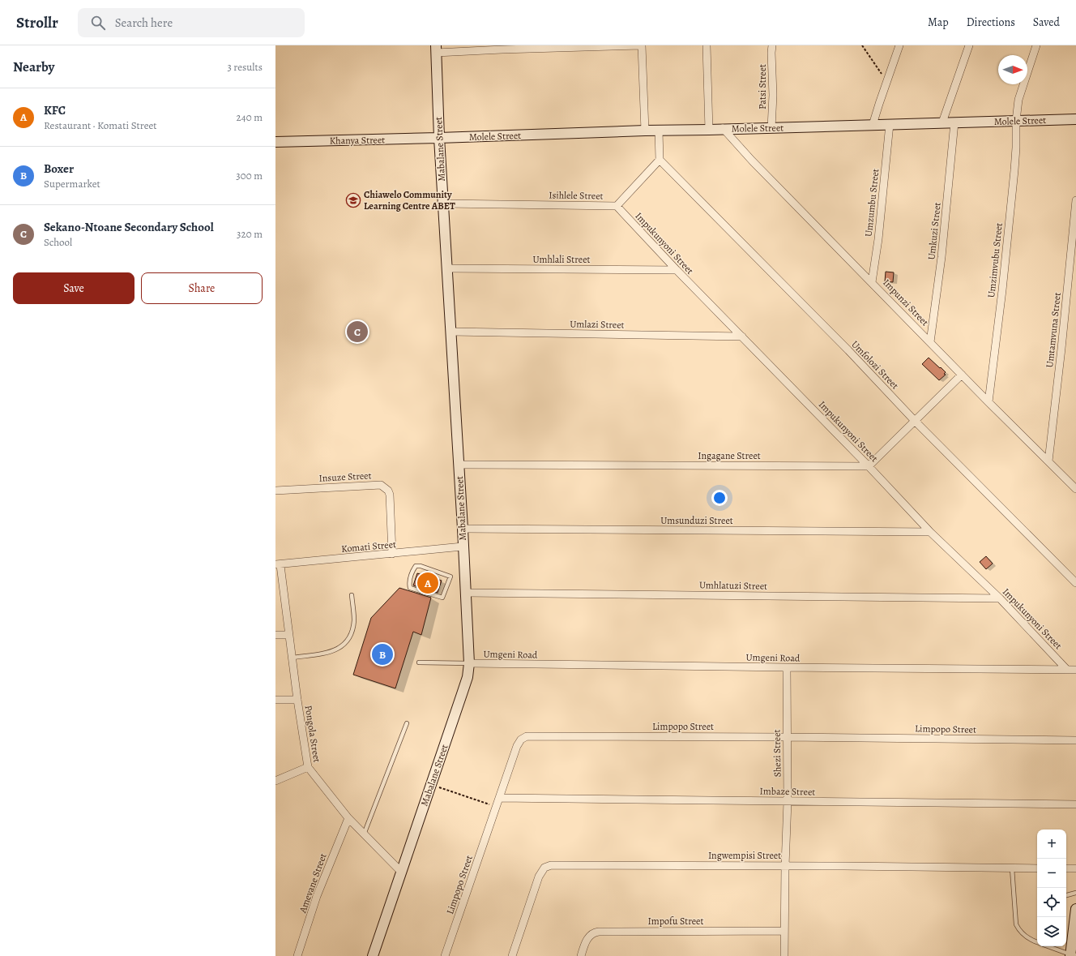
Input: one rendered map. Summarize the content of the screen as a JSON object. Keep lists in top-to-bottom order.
{
  "streets": {
    "street": [
      "Patsi Street",
      "Molele Street",
      "Khanya Street",
      "Mabalane Street",
      "Isihlele Street",
      "Umzumbu Street",
      "Umkuzi Street",
      "Impukunyoni Street",
      "Umhlali Street",
      "Umzimvubu Street",
      "Impunzi Street",
      "Umlazi Street",
      "Umtamvuna Street",
      "Umfolozi Street",
      "Ingagane Street",
      "Insuze Street",
      "Umsunduzi Street",
      "Komati Street",
      "Umhlatuzi Street",
      "Umgeni Road",
      "Limpopo Street",
      "Pongola Street",
      "Shezi Street",
      "Imbaze Street",
      "Ingwempisi Street",
      "Amevane Street",
      "Impofu Street"
    ]
  },
  "crossings": [
    ["Patsi Street", "Molele Street"],
    ["Molele Street", "Khanya Street"],
    ["Molele Street", "Mabalane Street"],
    ["Molele Street", "Umzumbu Street"],
    ["Molele Street", "Umkuzi Street"],
    ["Molele Street", "Umzimvubu Street"],
    ["Molele Street", "Impunzi Street"],
    ["Khanya Street", "Mabalane Street"],
    ["Mabalane Street", "Isihlele Street"],
    ["Mabalane Street", "Umhlali Street"],
    ["Mabalane Street", "Umlazi Street"],
    ["Mabalane Street", "Ingagane Street"],
    ["Mabalane Street", "Umsunduzi Street"],
    ["Mabalane Street", "Komati Street"],
    ["Mabalane Street", "Umhlatuzi Street"],
    ["Mabalane Street", "Umgeni Road"],
    ["Mabalane Street", "Pongola Street"],
    ["Isihlele Street", "Impukunyoni Street"],
    ["Isihlele Street", "Umfolozi Street"],
    ["Umzumbu Street", "Impunzi Street"],
    ["Umkuzi Street", "Impunzi Street"],
    ["Impukunyoni Street", "Umhlali Street"],
    ["Impukunyoni Street", "Umlazi Street"],
    ["Impukunyoni Street", "Ingagane Street"],
    ["Impukunyoni Street", "Umsunduzi Street"],
    ["Impukunyoni Street", "Umhlatuzi Street"],
    ["Impukunyoni Street", "Umgeni Road"],
    ["Umzimvubu Street", "Impunzi Street"],
    ["Impunzi Street", "Umtamvuna Street"],
    ["Insuze Street", "Komati Street"],
    ["Komati Street", "Pongola Street"],
    ["Umgeni Road", "Shezi Street"],
    ["Limpopo Street", "Shezi Street"],
    ["Limpopo Street", "Imbaze Street"],
    ["Pongola Street", "Amevane Street"],
    ["Shezi Street", "Imbaze Street"],
    ["Shezi Street", "Ingwempisi Street"],
    ["Shezi Street", "Impofu Street"]
  ],
  "places": {
    "school or university": ["Chiawelo Community Learning Centre ABET"]
  },
  "north": "right",
  "page": {
    "header": "Strollr",
    "search": "Search here",
    "nav": ["Map", "Directions", "Saved"],
    "heading": ["Nearby", "3 results"],
    "list": [
      {
        "mark": "A",
        "name": "KFC",
        "note": "Restaurant · Komati Street",
        "value": "240 m"
      },
      {
        "mark": "B",
        "name": "Boxer",
        "note": "Supermarket",
        "value": "300 m"
      },
      {
        "mark": "C",
        "name": "Sekano-Ntoane Secondary School",
        "note": "School",
        "value": "320 m"
      }
    ],
    "buttons": ["Save", "Share"],
    "pins": ["C", "A", "B"],
    "map_buttons": ["+", "−"]
  }
}
